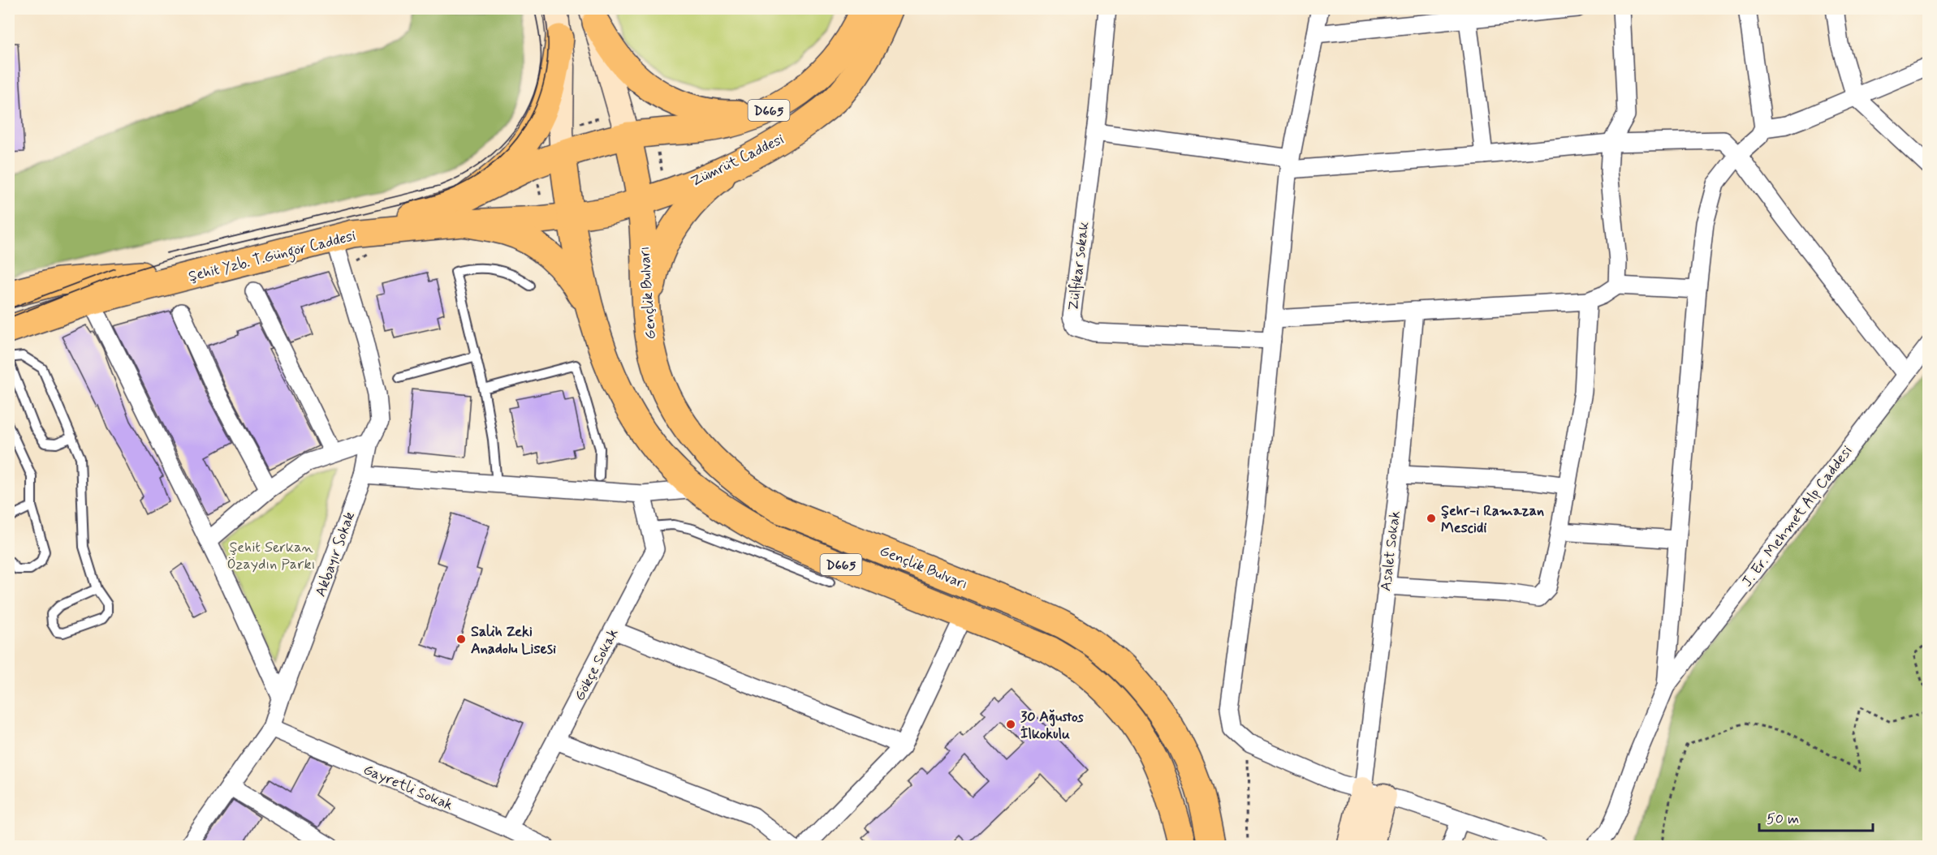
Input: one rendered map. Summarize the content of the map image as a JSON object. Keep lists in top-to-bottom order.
{
  "streets": {
    "main road": [
      "D665",
      "Zümrüt Caddesi",
      "Şehit Yzb. T.Güngör Caddesi",
      "Gençlik Bulvarı"
    ],
    "street": [
      "Zülfikar sokak",
      "J. Er. Mehmet Alp Caddesi",
      "Asalet Sokak",
      "Akbayır Sokak",
      "Gökçe Sokak",
      "Gayretli Sokak"
    ]
  },
  "crossings": [
    ["D665", "Zümrüt Caddesi"],
    ["D665", "Şehit Yzb. T.Güngör Caddesi"],
    ["D665", "Gençlik Bulvarı"],
    ["Zümrüt Caddesi", "Şehit Yzb. T.Güngör Caddesi"],
    ["Zümrüt Caddesi", "Gençlik Bulvarı"],
    ["Şehit Yzb. T.Güngör Caddesi", "Gençlik Bulvarı"],
    ["Şehit Yzb. T.Güngör Caddesi", "Akbayır Sokak"],
    ["Akbayır Sokak", "Gayretli Sokak"],
    ["Gökçe Sokak", "Gayretli Sokak"]
  ],
  "parks": ["Şehit Serkan Özaydın Parkı"],
  "places": ["Şehr-i Ramazan Mescidi", "Salih Zeki Anadolu Lisesi", "30 Ağustos İlkokulu"],
  "scale_bar": "50 m"
}
